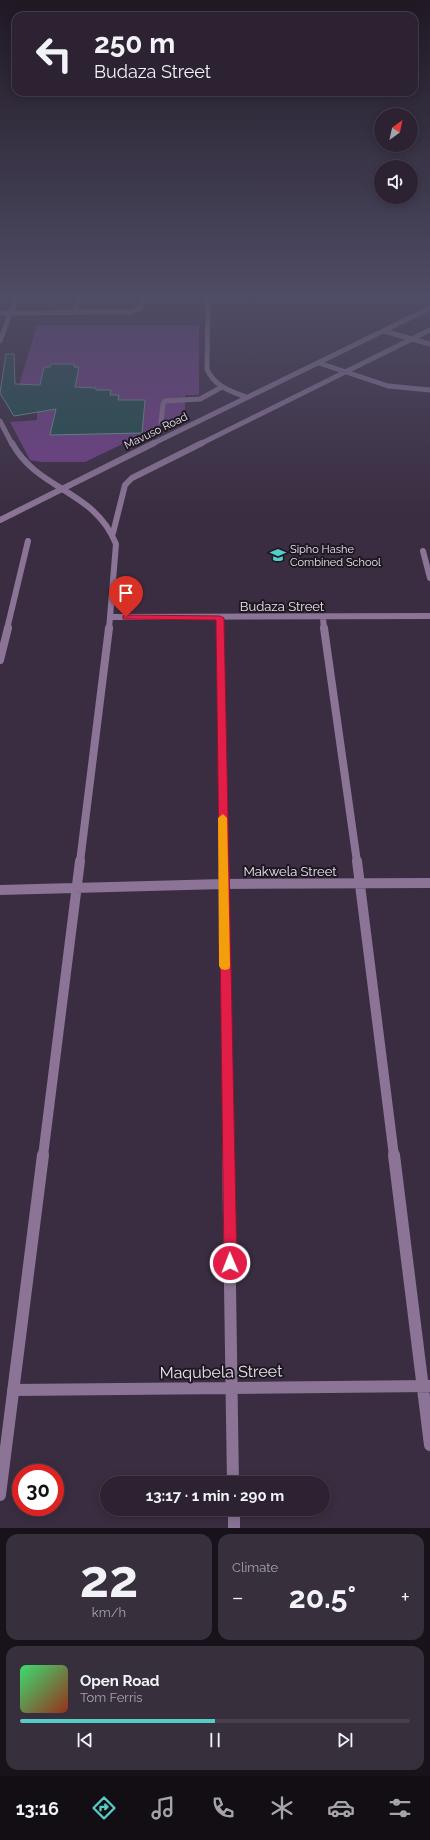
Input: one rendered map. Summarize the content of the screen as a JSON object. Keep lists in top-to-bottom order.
{
  "streets": {
    "street": [
      "Mavuso Road",
      "Budaza Street",
      "Makwela Street",
      "Maqubela Street"
    ]
  },
  "places": {
    "school or university": ["Sipho Hashe Combined School"]
  },
  "north": "top right",
  "page": {
    "turn": ["250 m", "Budaza Street"],
    "limit": "30",
    "trip": "13:17 · 1 min · 290 m",
    "tile": [
      ["22", "km/h"],
      "Climate"
    ],
    "heat": ["−", "20.5°", "+"],
    "song": ["Open Road", "Tom Ferris"],
    "tabs": "13:16"
  }
}
